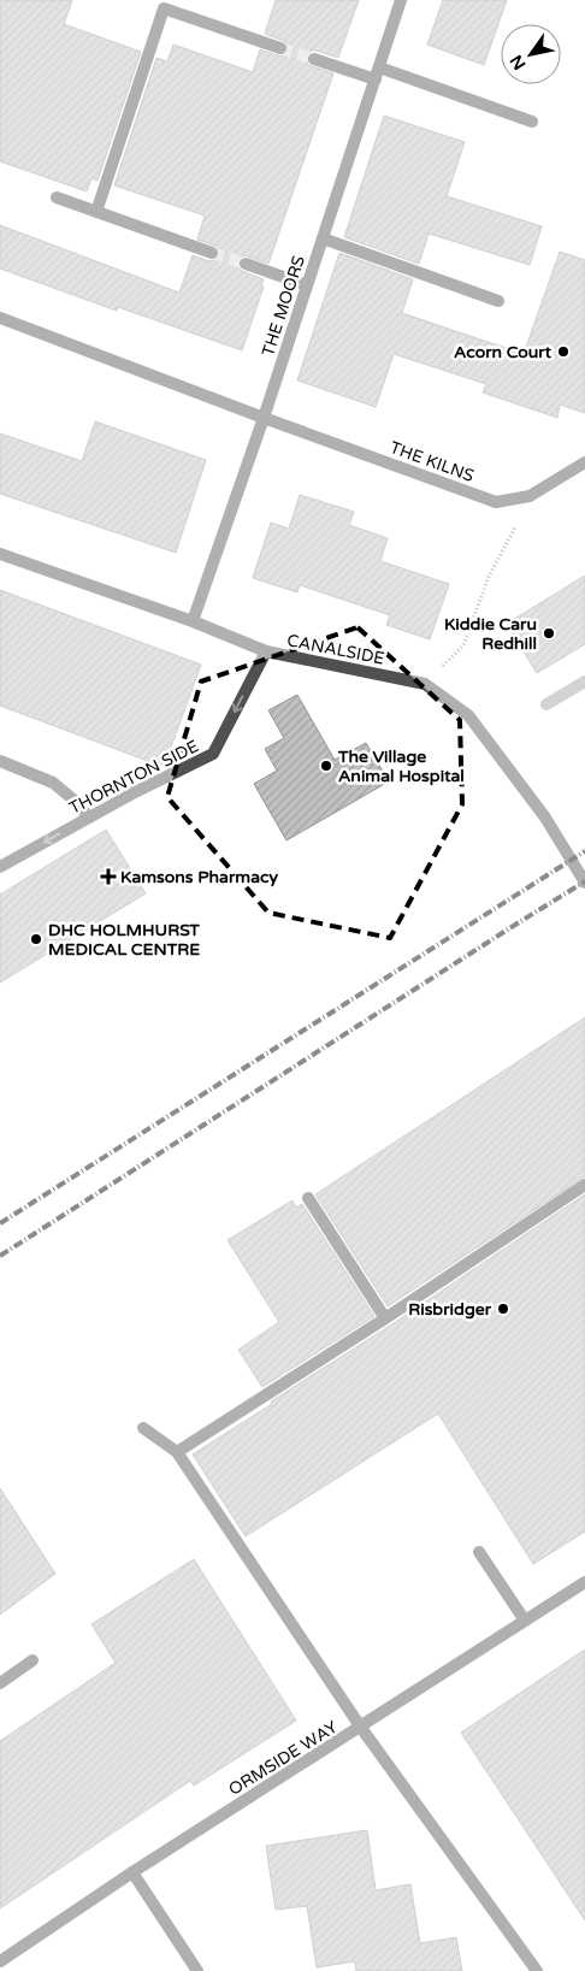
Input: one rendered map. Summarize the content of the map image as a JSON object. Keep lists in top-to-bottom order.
{
  "streets": {
    "street": [
      "THE MOORS",
      "THE KILNS",
      "CANALSIDE",
      "THORNTON SIDE",
      "ORMSIDE WAY"
    ]
  },
  "crossings": [
    ["THE MOORS", "THE KILNS"],
    ["THE MOORS", "CANALSIDE"],
    ["CANALSIDE", "THORNTON SIDE"]
  ],
  "one_way": ["THORNTON SIDE"],
  "places": {
    "other": [
      "Acorn Court",
      "Kiddie Caru Redhill",
      "The Village Animal Hospital",
      "DHC HOLMHURST MEDICAL CENTRE",
      "Risbridger"
    ],
    "health": ["Kamsons Pharmacy"]
  },
  "north": "bottom left"
}
